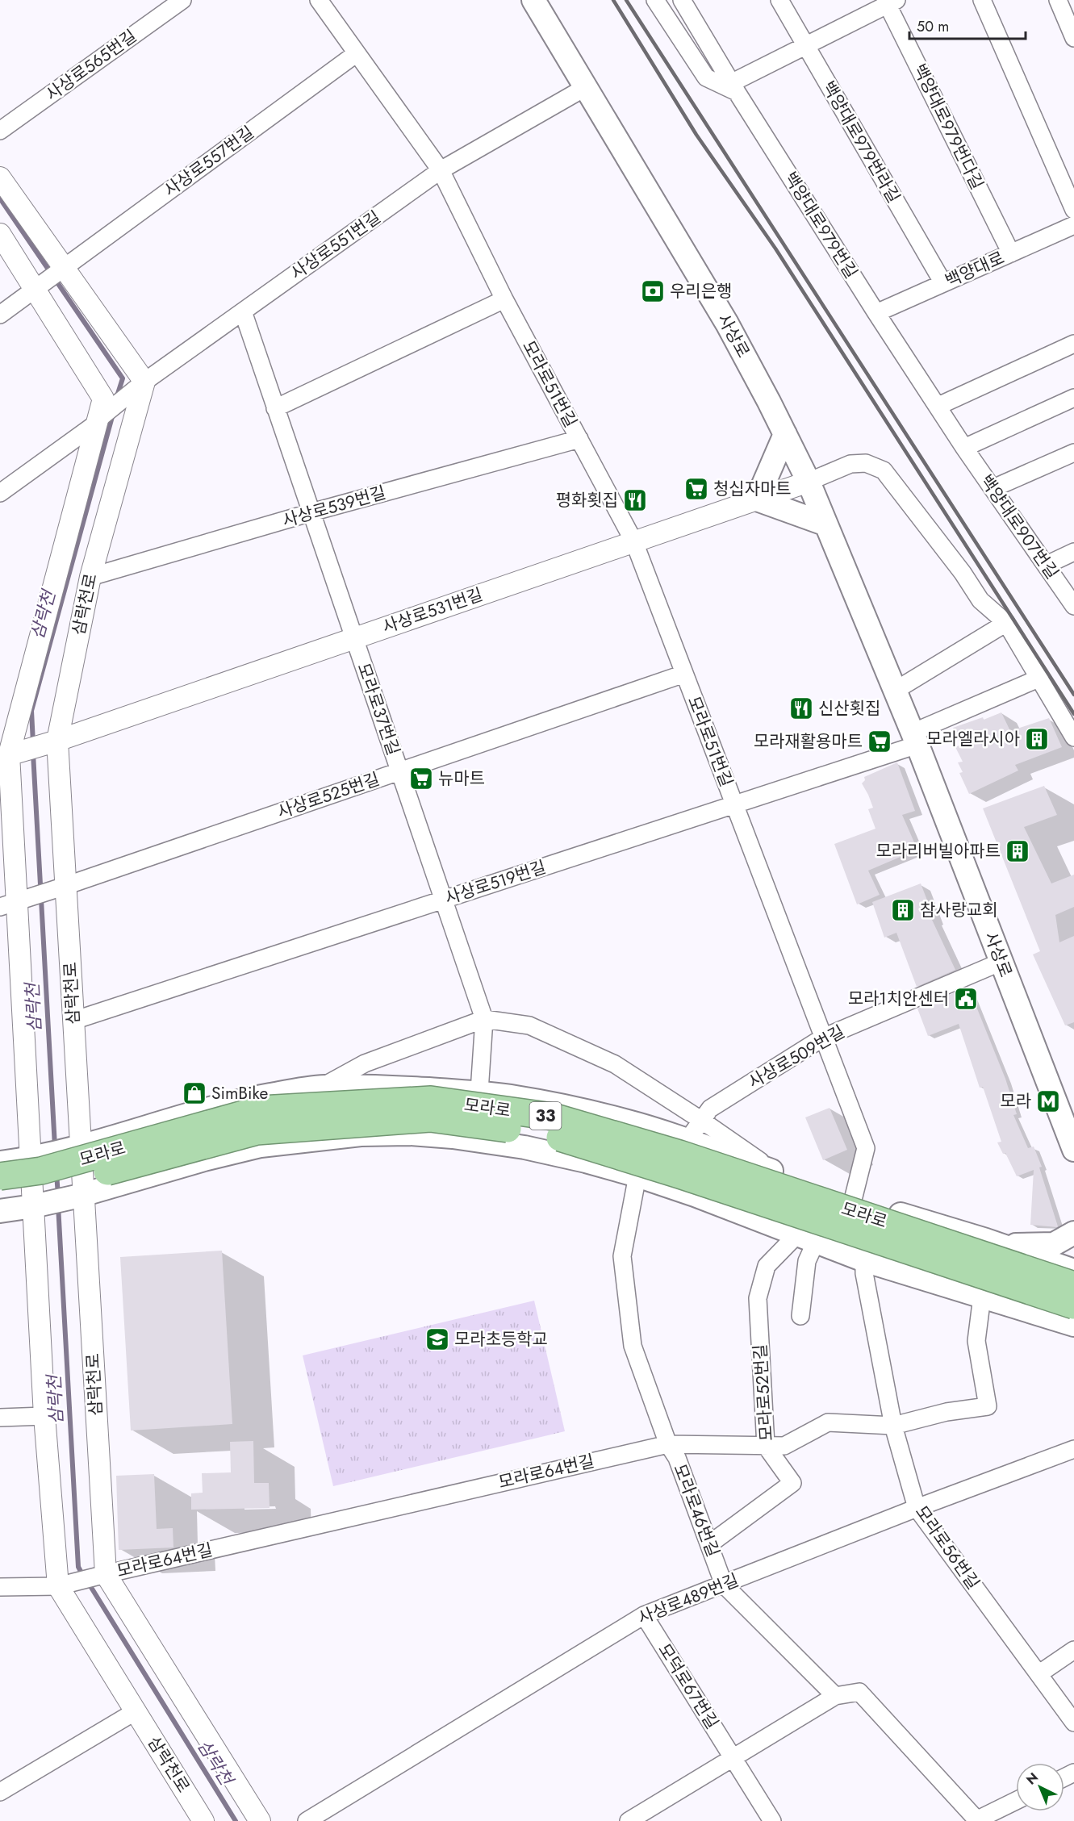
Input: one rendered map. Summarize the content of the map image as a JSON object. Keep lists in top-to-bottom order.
{
  "streets": {
    "highway": ["모라로", "33"],
    "main road": ["사상로"],
    "street": [
      "사상로565번길",
      "백양대로979번다길",
      "백양대로979번라길",
      "사상로557번길",
      "백양대로979번길",
      "사상로551번길",
      "백양대로",
      "모라로51번길",
      "사상로539번길",
      "백양대로907번길",
      "삼락천로",
      "사상로531번길",
      "모라로37번길",
      "사상로525번길",
      "사상로519번길",
      "사상로509번길",
      "모라로52번길",
      "모라로64번길",
      "모라로46번길",
      "모라로56번길",
      "사상로489번길",
      "모덕로67번길"
    ]
  },
  "crossings": [
    ["백양대로979번다길", "백양대로"],
    ["백양대로979번라길", "백양대로"],
    ["사상로557번길", "모라로51번길"],
    ["사상로557번길", "삼락천로"],
    ["백양대로979번길", "백양대로"],
    ["백양대로979번길", "백양대로907번길"],
    ["사상로551번길", "사상로"],
    ["사상로551번길", "모라로51번길"],
    ["사상로551번길", "삼락천로"],
    ["사상로551번길", "모라로37번길"],
    ["사상로", "사상로531번길"],
    ["사상로", "사상로519번길"],
    ["사상로", "사상로509번길"],
    ["모라로51번길", "사상로539번길"],
    ["모라로51번길", "사상로531번길"],
    ["모라로51번길", "사상로525번길"],
    ["모라로51번길", "사상로519번길"],
    ["모라로51번길", "사상로509번길"],
    ["모라로51번길", "모라로"],
    ["사상로539번길", "삼락천로"],
    ["사상로539번길", "모라로37번길"],
    ["삼락천로", "사상로531번길"],
    ["삼락천로", "사상로525번길"],
    ["삼락천로", "사상로519번길"],
    ["삼락천로", "모라로"],
    ["삼락천로", "모라로64번길"],
    ["사상로531번길", "모라로37번길"],
    ["모라로37번길", "사상로525번길"],
    ["모라로37번길", "사상로519번길"],
    ["모라로37번길", "모라로"],
    ["사상로509번길", "모라로"],
    ["모라로", "모라로52번길"],
    ["모라로", "모라로64번길"],
    ["모라로", "모라로46번길"],
    ["모라로", "모라로56번길"],
    ["모라로52번길", "모라로64번길"],
    ["모라로52번길", "모라로46번길"],
    ["모라로64번길", "모라로46번길"],
    ["모라로64번길", "모라로56번길"],
    ["모라로46번길", "사상로489번길"],
    ["모라로56번길", "사상로489번길"],
    ["사상로489번길", "모덕로67번길"]
  ],
  "water": ["삼락천"],
  "places": {
    "bank": ["우리은행"],
    "supermarket": ["청십자마트", "모라재활용마트", "뉴마트"],
    "restaurant": ["평화횟집", "신산횟집"],
    "building": ["모라엘라시아", "모라리버빌아파트", "참사랑교회"],
    "public building": ["모라1치안센터"],
    "shop": ["SimBike"],
    "metro station": ["모라"],
    "school or university": ["모라초등학교"]
  },
  "scale_bar": "50 m",
  "north": "top left"
}
